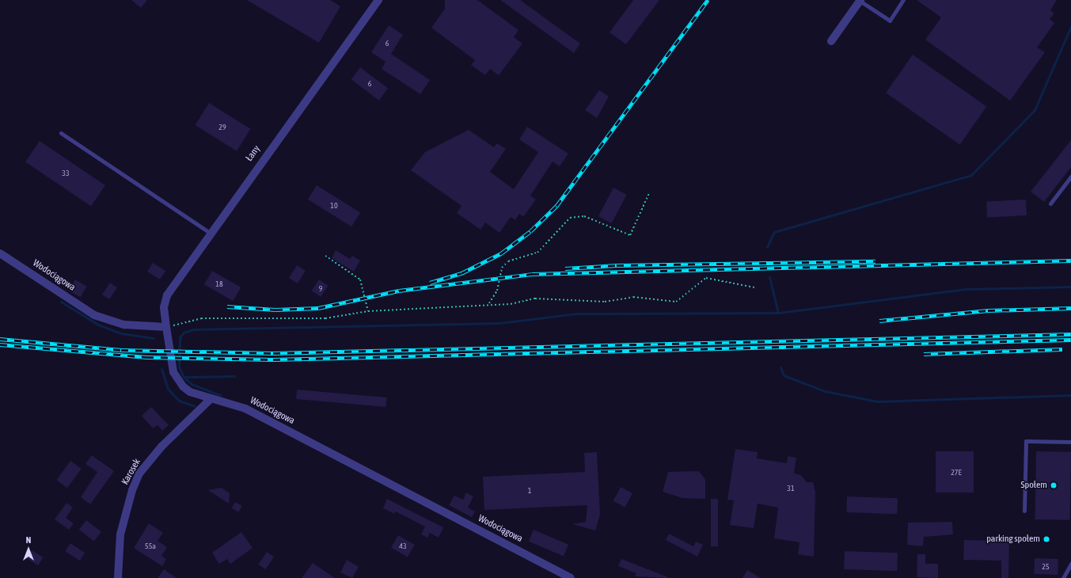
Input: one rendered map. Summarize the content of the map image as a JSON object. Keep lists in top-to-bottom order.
{
  "streets": {
    "street": ["Łany", "Wodociągowa", "Karosek"]
  },
  "crossings": [
    ["Łany", "Wodociągowa"],
    ["Wodociągowa", "Karosek"]
  ],
  "places": ["Społem", "parking społem"],
  "house_numbers": [
    "6",
    "6",
    "29",
    "33",
    "10",
    "18",
    "9",
    "27E",
    "31",
    "1",
    "55a",
    "43",
    "25"
  ],
  "north": "top"
}
